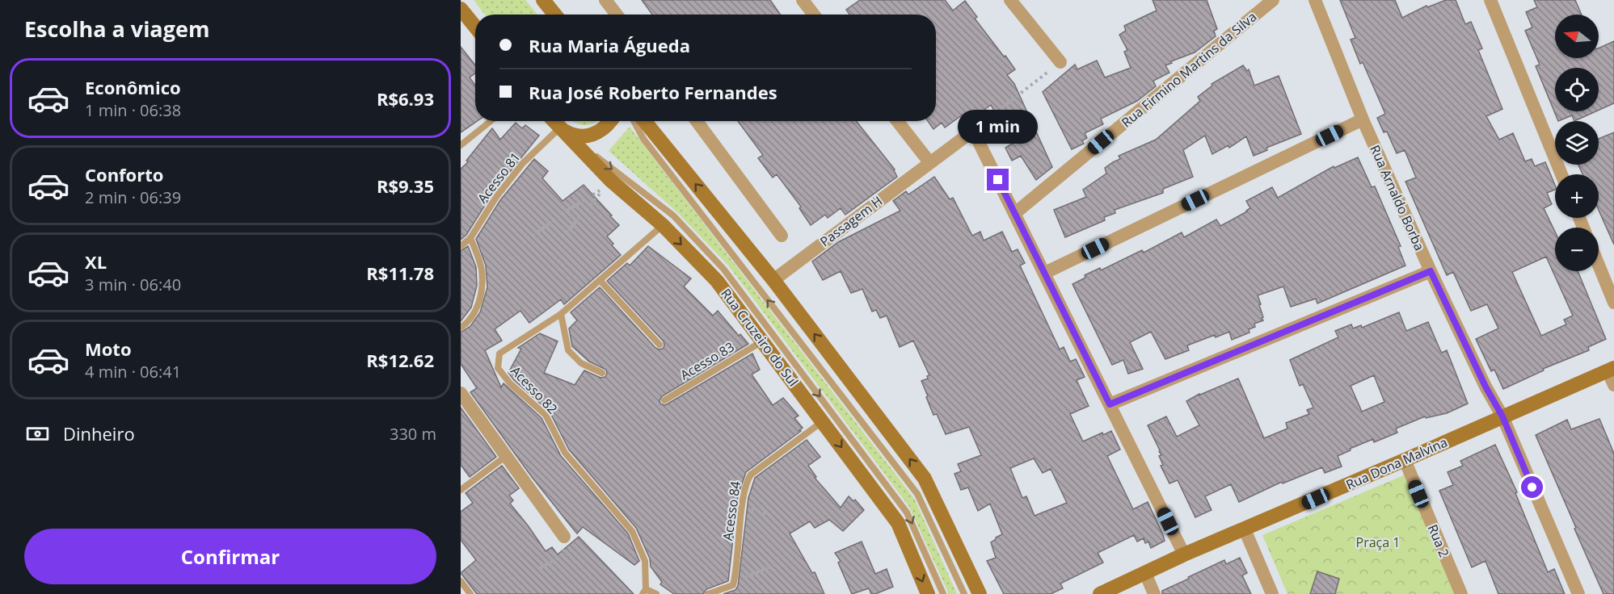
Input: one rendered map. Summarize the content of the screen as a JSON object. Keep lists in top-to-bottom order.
{
  "streets": {
    "main road": ["Rua Cruzeiro do Sul", "Rua Dona Malvina"],
    "street": [
      "Rua Firmino Martins da Silva",
      "Rua Arnaldo Borba",
      "Passagem H",
      "Rua 2"
    ],
    "lane": [
      "Acesso 81",
      "Acesso 83",
      "Acesso 82",
      "Acesso 84"
    ]
  },
  "crossings": [
    ["Acesso 81", "Rua Cruzeiro do Sul"],
    ["Rua Arnaldo Borba", "Rua Dona Malvina"],
    ["Rua Cruzeiro do Sul", "Acesso 83"],
    ["Rua Cruzeiro do Sul", "Acesso 82"],
    ["Rua Cruzeiro do Sul", "Acesso 84"],
    ["Rua Dona Malvina", "Rua 2"]
  ],
  "parks": ["Praça 1"],
  "north": "left",
  "page": {
    "heading": "Escolha a viagem",
    "map_buttons": ["+", "−"],
    "banner": ["Rua Maria Águeda", "Rua José Roberto Fernandes"],
    "list": [
      {
        "name": "Econômico",
        "note": "1 min · 06:38",
        "value": "R$6.93"
      },
      {
        "name": "Conforto",
        "note": "2 min · 06:39",
        "value": "R$9.35"
      },
      {
        "name": "XL",
        "note": "3 min · 06:40",
        "value": "R$11.78"
      },
      {
        "name": "Moto",
        "note": "4 min · 06:41",
        "value": "R$12.62"
      }
    ],
    "bubble": "1 min",
    "pay": ["Dinheiro", "330 m"],
    "buttons": "Confirmar"
  }
}
